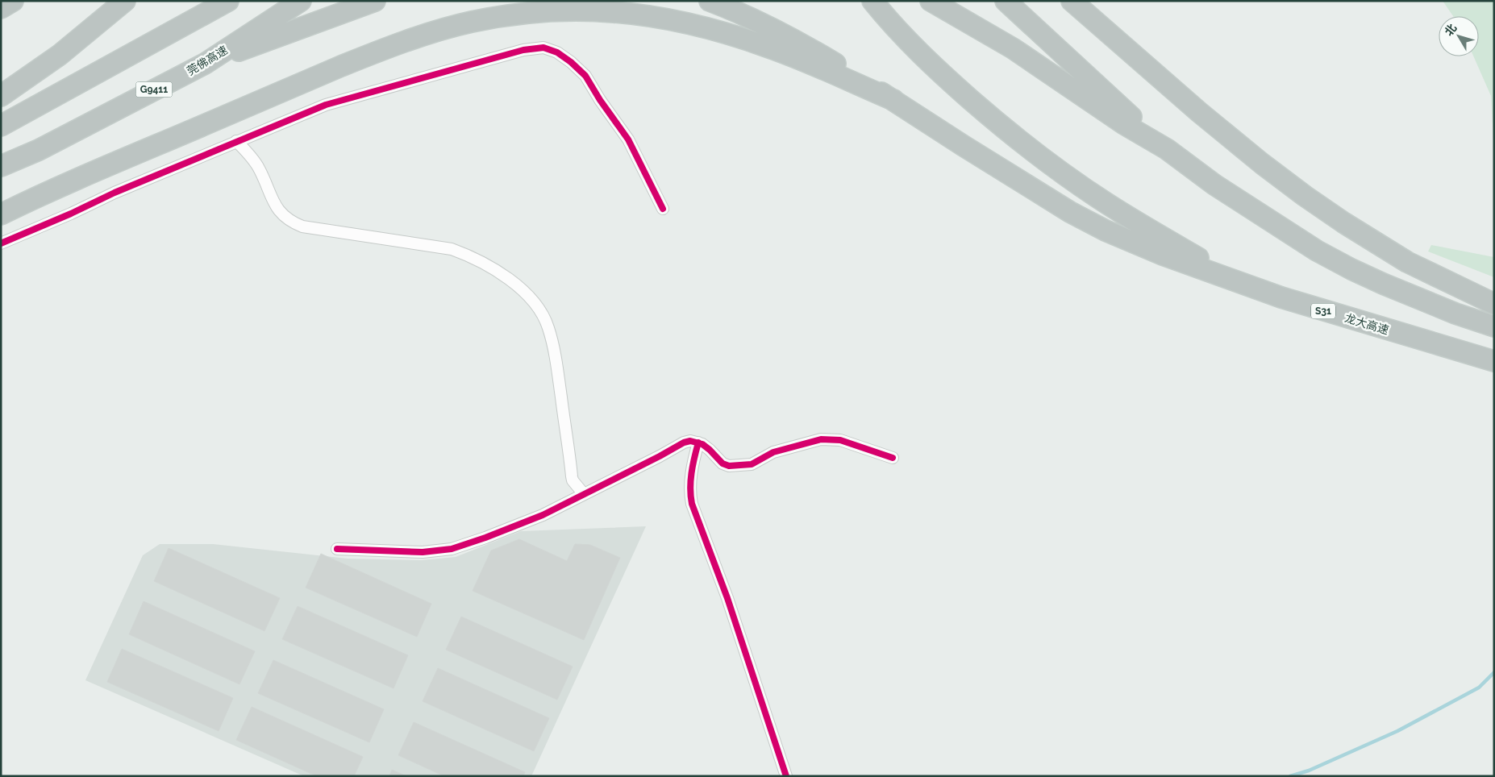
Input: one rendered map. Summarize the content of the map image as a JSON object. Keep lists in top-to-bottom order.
{
  "streets": {
    "highway": [
      "莞佛高速",
      "G9411",
      "S31",
      "龙大高速"
    ]
  },
  "north": "top left"
}
